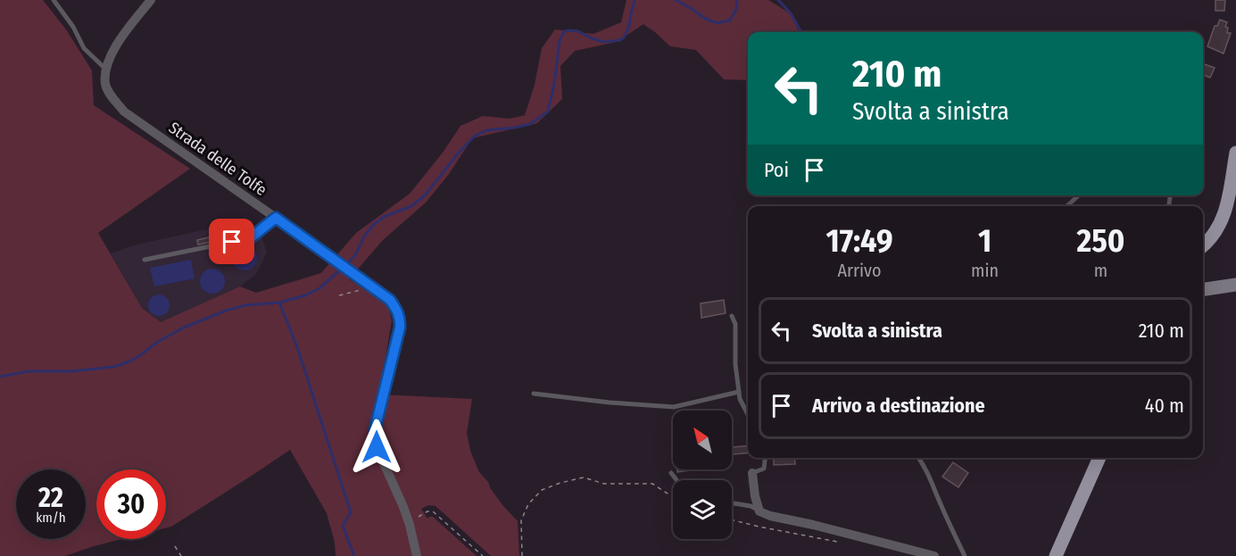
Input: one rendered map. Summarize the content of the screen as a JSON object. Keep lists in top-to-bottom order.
{
  "streets": {
    "street": ["Strada delle Tolfe"]
  },
  "north": "top left",
  "page": {
    "turn": ["210 m", "Svolta a sinistra"],
    "then": "Poi",
    "eta": [
      "17:49",
      "Arrivo",
      "1",
      "min",
      "250",
      "m"
    ],
    "list": [
      {
        "name": "Svolta a sinistra",
        "value": "210 m"
      },
      {
        "name": "Arrivo a destinazione",
        "value": "40 m"
      }
    ],
    "speed": "22 km/h",
    "limit": "30"
  }
}
